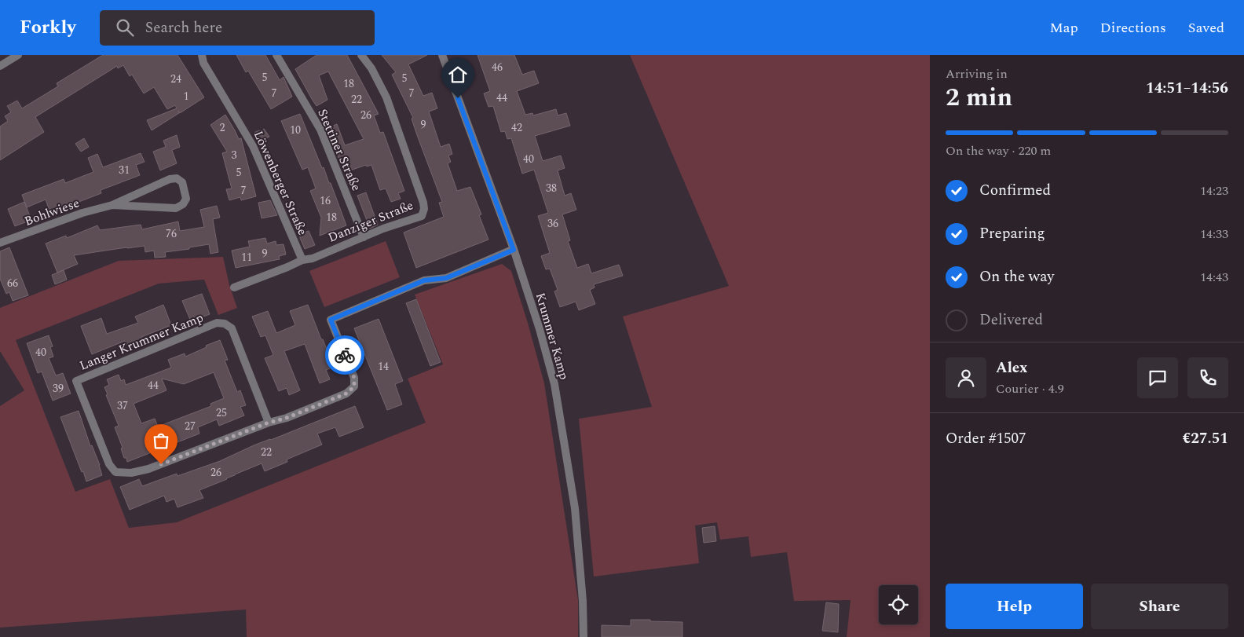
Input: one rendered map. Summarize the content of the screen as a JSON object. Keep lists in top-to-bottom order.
{
  "streets": {
    "street": [
      "Stettiner Straße",
      "Löwenberger Straße",
      "Bohlwiese",
      "Danziger Straße",
      "Krummer Kamp",
      "Langer Krummer Kamp"
    ]
  },
  "crossings": [
    ["Stettiner Straße", "Danziger Straße"],
    ["Löwenberger Straße", "Danziger Straße"],
    ["Krummer Kamp", "Langer Krummer Kamp"]
  ],
  "house_numbers": [
    "46",
    "5",
    "5",
    "24",
    "18",
    "7",
    "7",
    "1",
    "44",
    "22",
    "26",
    "9",
    "2",
    "42",
    "10",
    "3",
    "40",
    "31",
    "5",
    "38",
    "7",
    "16",
    "18",
    "36",
    "76",
    "9",
    "11",
    "66",
    "40",
    "14",
    "44",
    "39",
    "37",
    "25",
    "27",
    "22",
    "26"
  ],
  "page": {
    "header": "Forkly",
    "search": "Search here",
    "nav": ["Map", "Directions", "Saved"],
    "heading": ["2 min", "Arriving in", "14:51–14:56"],
    "panel": [
      "Alex",
      "Courier · 4.9",
      "Order #1507",
      "€27.51"
    ],
    "bar": "On the way · 220 m",
    "list": [
      ["Confirmed", "14:23"],
      ["Preparing", "14:33"],
      ["On the way", "14:43"],
      "Delivered"
    ],
    "buttons": ["Help", "Share"]
  }
}
